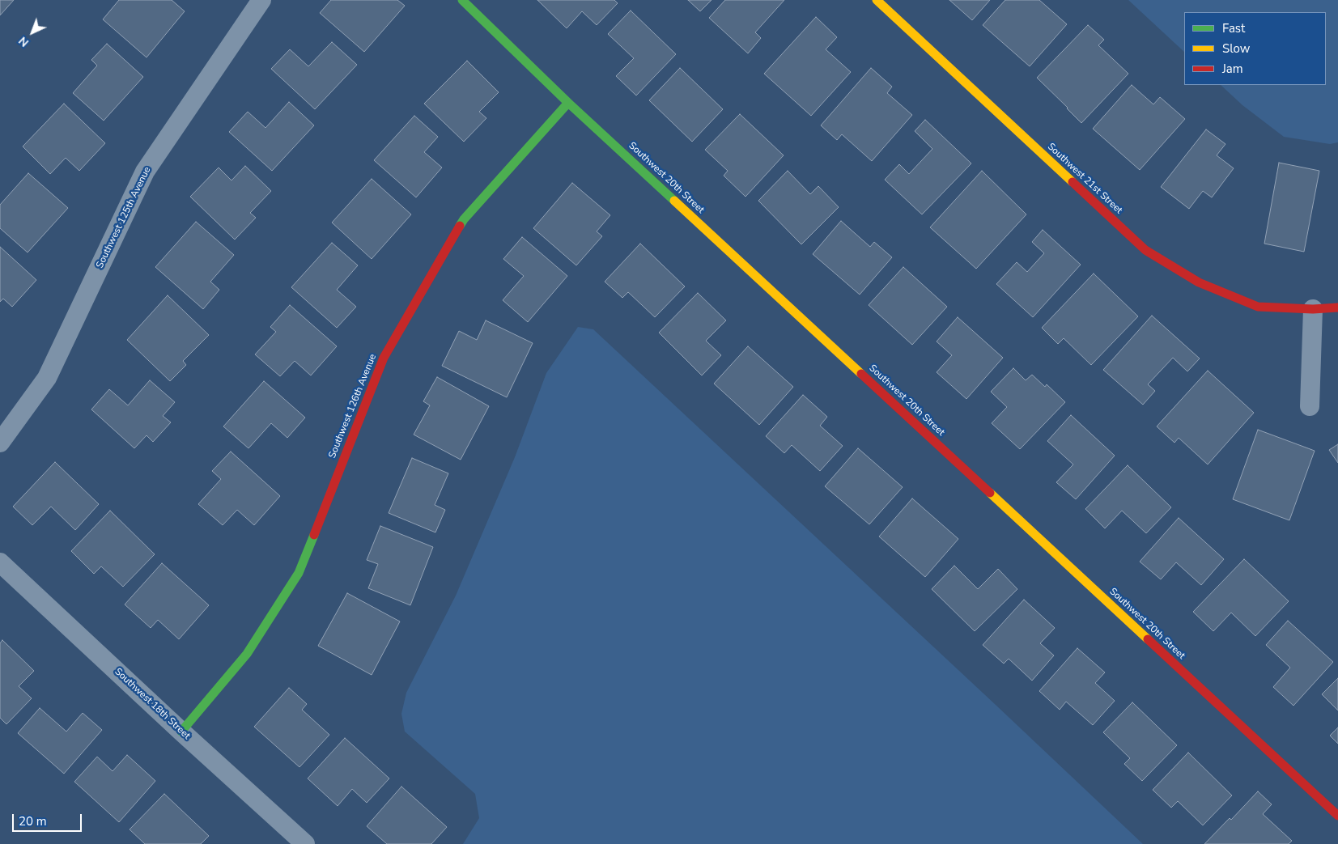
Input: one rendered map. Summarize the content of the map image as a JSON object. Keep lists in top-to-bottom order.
{
  "streets": {
    "street": [
      "Southwest 20th Street",
      "Southwest 21st Street",
      "Southwest 125th Avenue",
      "Southwest 126th Avenue",
      "Southwest 18th Street"
    ]
  },
  "crossings": [
    ["Southwest 20th Street", "Southwest 126th Avenue"],
    ["Southwest 126th Avenue", "Southwest 18th Street"]
  ],
  "legend": ["Fast", "Slow", "Jam"],
  "scale_bar": "20 m",
  "north": "bottom left"
}
